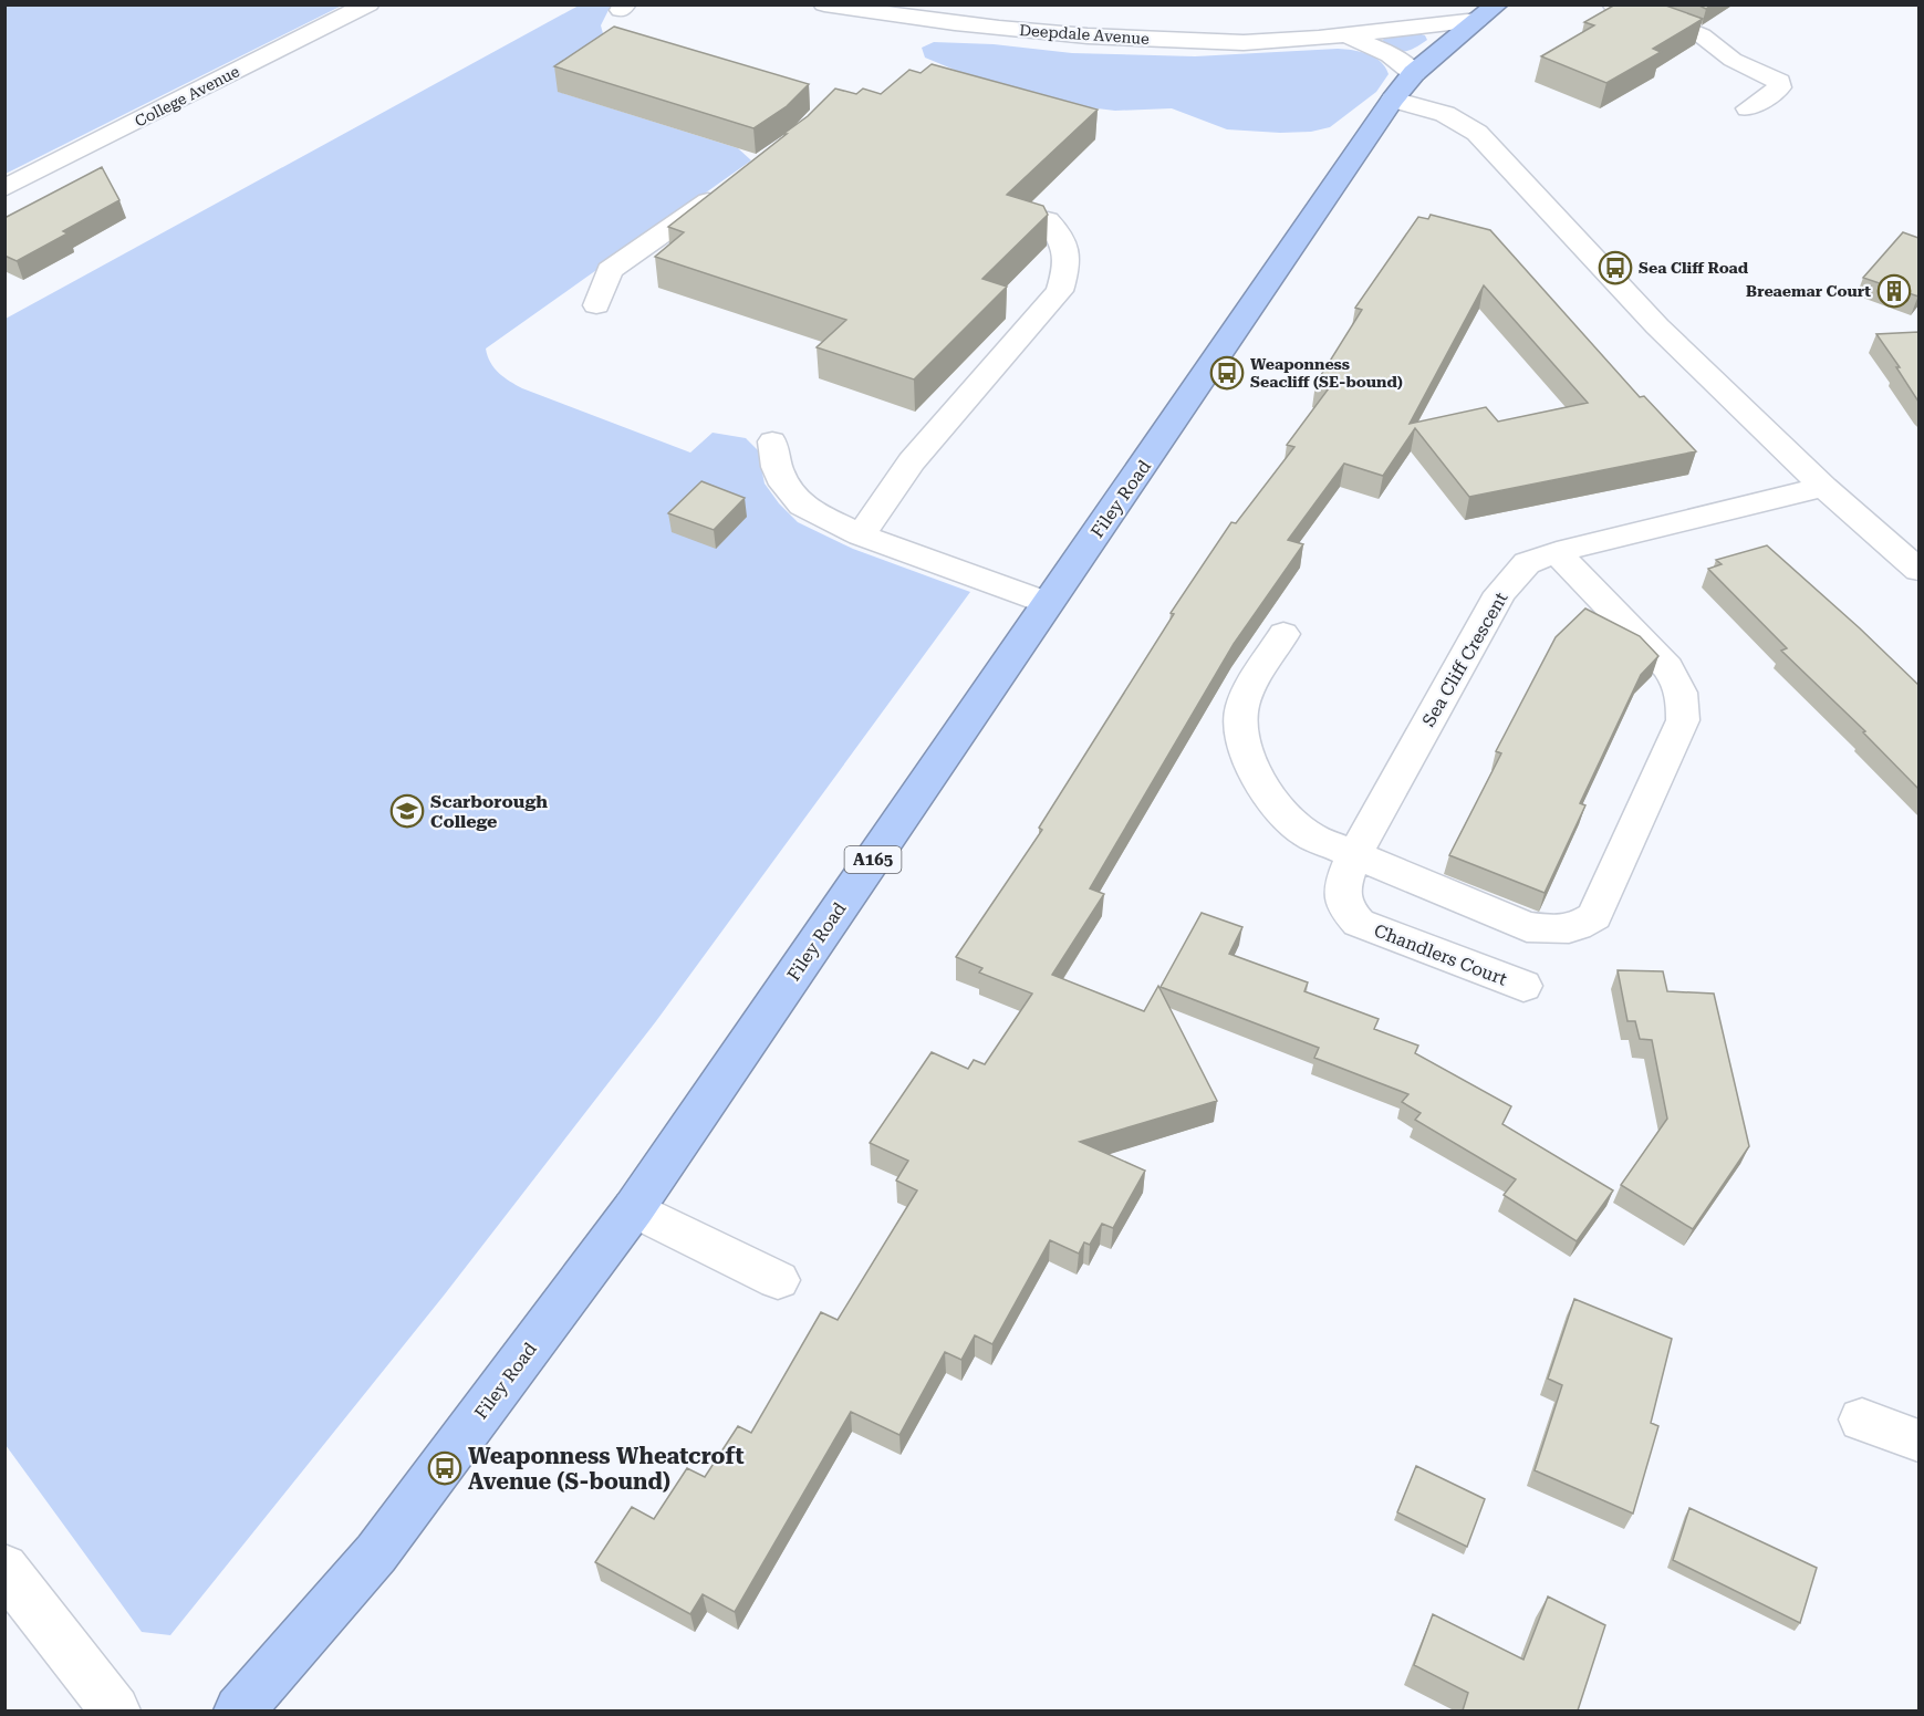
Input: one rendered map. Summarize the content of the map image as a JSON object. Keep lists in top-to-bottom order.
{
  "streets": {
    "highway": ["Filey Road", "A165"],
    "street": [
      "Deepdale Avenue",
      "College Avenue",
      "Sea Cliff Crescent",
      "Chandlers Court"
    ]
  },
  "crossings": [
    ["Deepdale Avenue", "Filey Road"],
    ["Sea Cliff Crescent", "Chandlers Court"]
  ],
  "places": {
    "bus stop": ["Sea Cliff Road", "Weaponness Seacliff (SE-bound)", "Weaponness Wheatcroft Avenue (S-bound)"],
    "building": ["Breaemar Court"],
    "school or university": ["Scarborough College"]
  }
}
